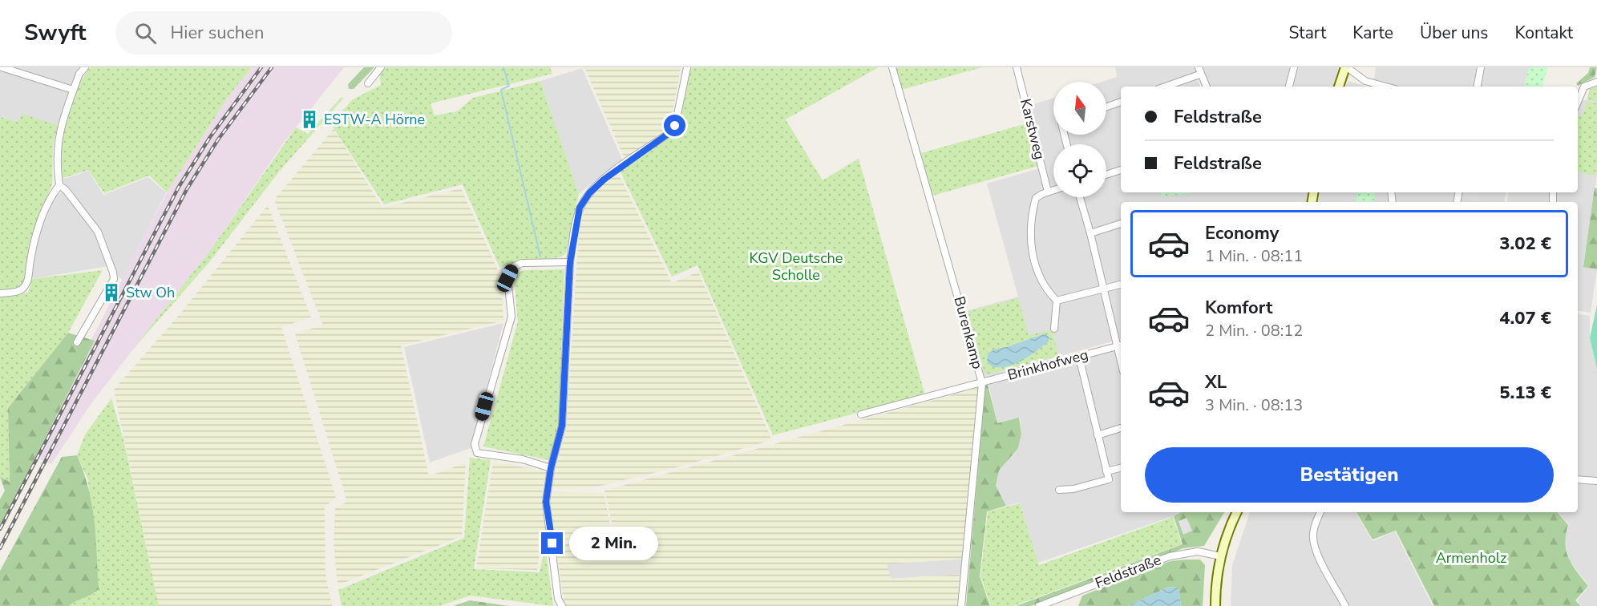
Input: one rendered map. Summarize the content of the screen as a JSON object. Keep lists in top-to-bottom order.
{
  "streets": {
    "street": [
      "Karstweg",
      "Burenkamp",
      "Brinkhofweg",
      "Feldstraße"
    ]
  },
  "crossings": [
    ["Burenkamp", "Brinkhofweg"]
  ],
  "parks": ["KGV Deutsche Scholle", "Armenholz"],
  "places": {
    "building": ["ESTW-A Hörne", "Stw Oh"]
  },
  "north": "top",
  "page": {
    "header": "Swyft",
    "search": "Hier suchen",
    "nav": [
      "Start",
      "Karte",
      "Über uns",
      "Kontakt"
    ],
    "banner": ["Feldstraße", "Feldstraße"],
    "list": [
      {
        "name": "Economy",
        "note": "1 Min. · 08:11",
        "value": "3.02 €"
      },
      {
        "name": "Komfort",
        "note": "2 Min. · 08:12",
        "value": "4.07 €"
      },
      {
        "name": "XL",
        "note": "3 Min. · 08:13",
        "value": "5.13 €"
      }
    ],
    "buttons": "Bestätigen",
    "bubble": "2 Min."
  }
}
